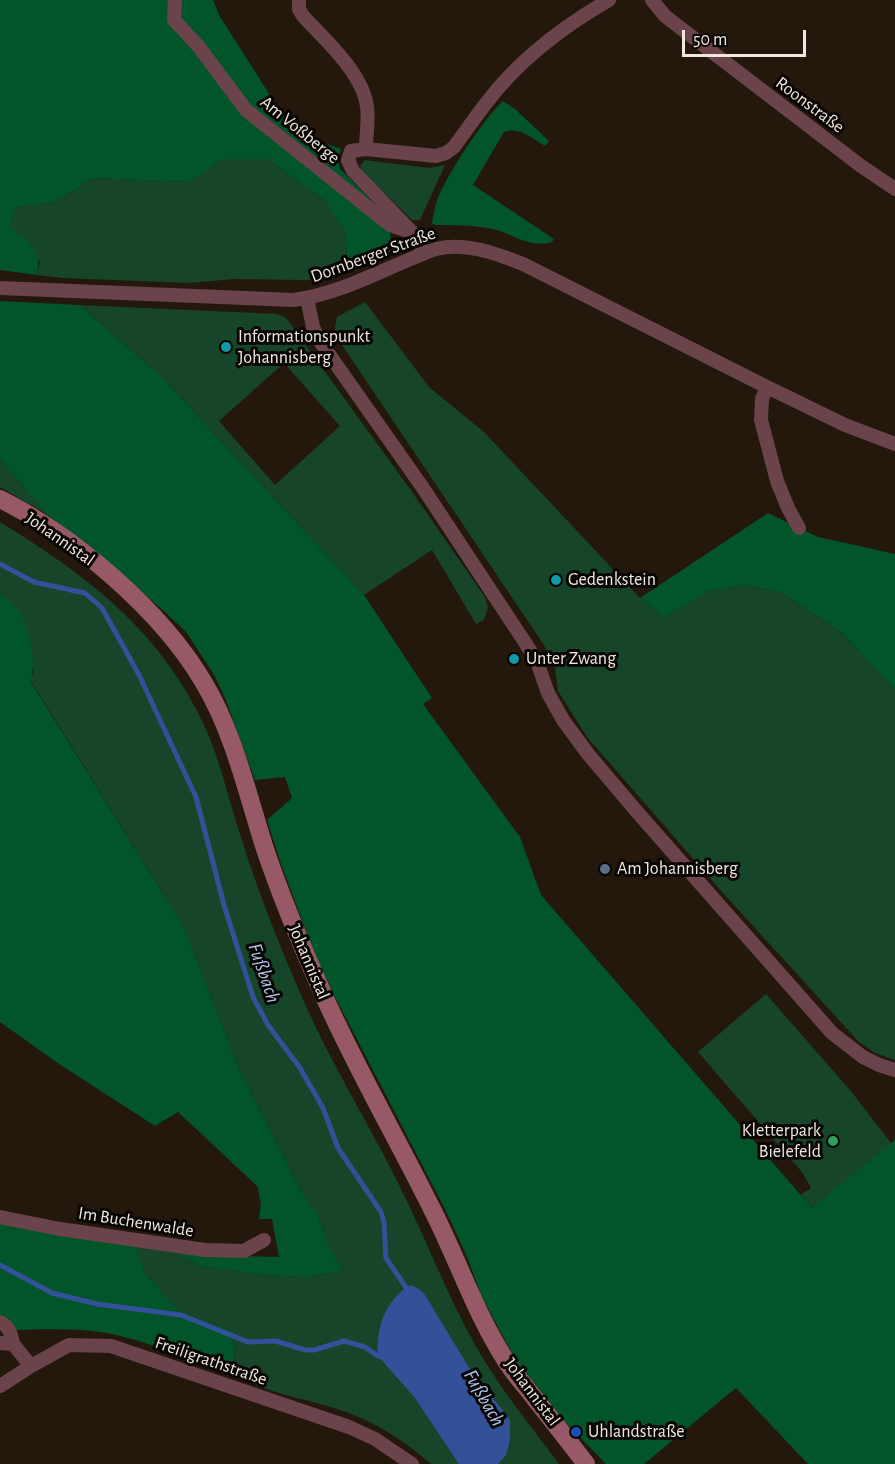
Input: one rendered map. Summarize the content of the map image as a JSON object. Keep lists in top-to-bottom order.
{
  "streets": {
    "main road": ["Johannistal"],
    "street": [
      "Roonstraße",
      "Am Voßberge",
      "Dornberger Straße",
      "Im Buchenwalde",
      "Freiligrathstraße"
    ]
  },
  "water": ["Fußbach"],
  "places": [
    "Informationspunkt Johannisberg",
    "Gedenkstein",
    "Unter Zwang",
    "Am Johannisberg",
    "Kletterpark Bielefeld",
    "Uhlandstraße"
  ],
  "scale_bar": "50 m"
}
